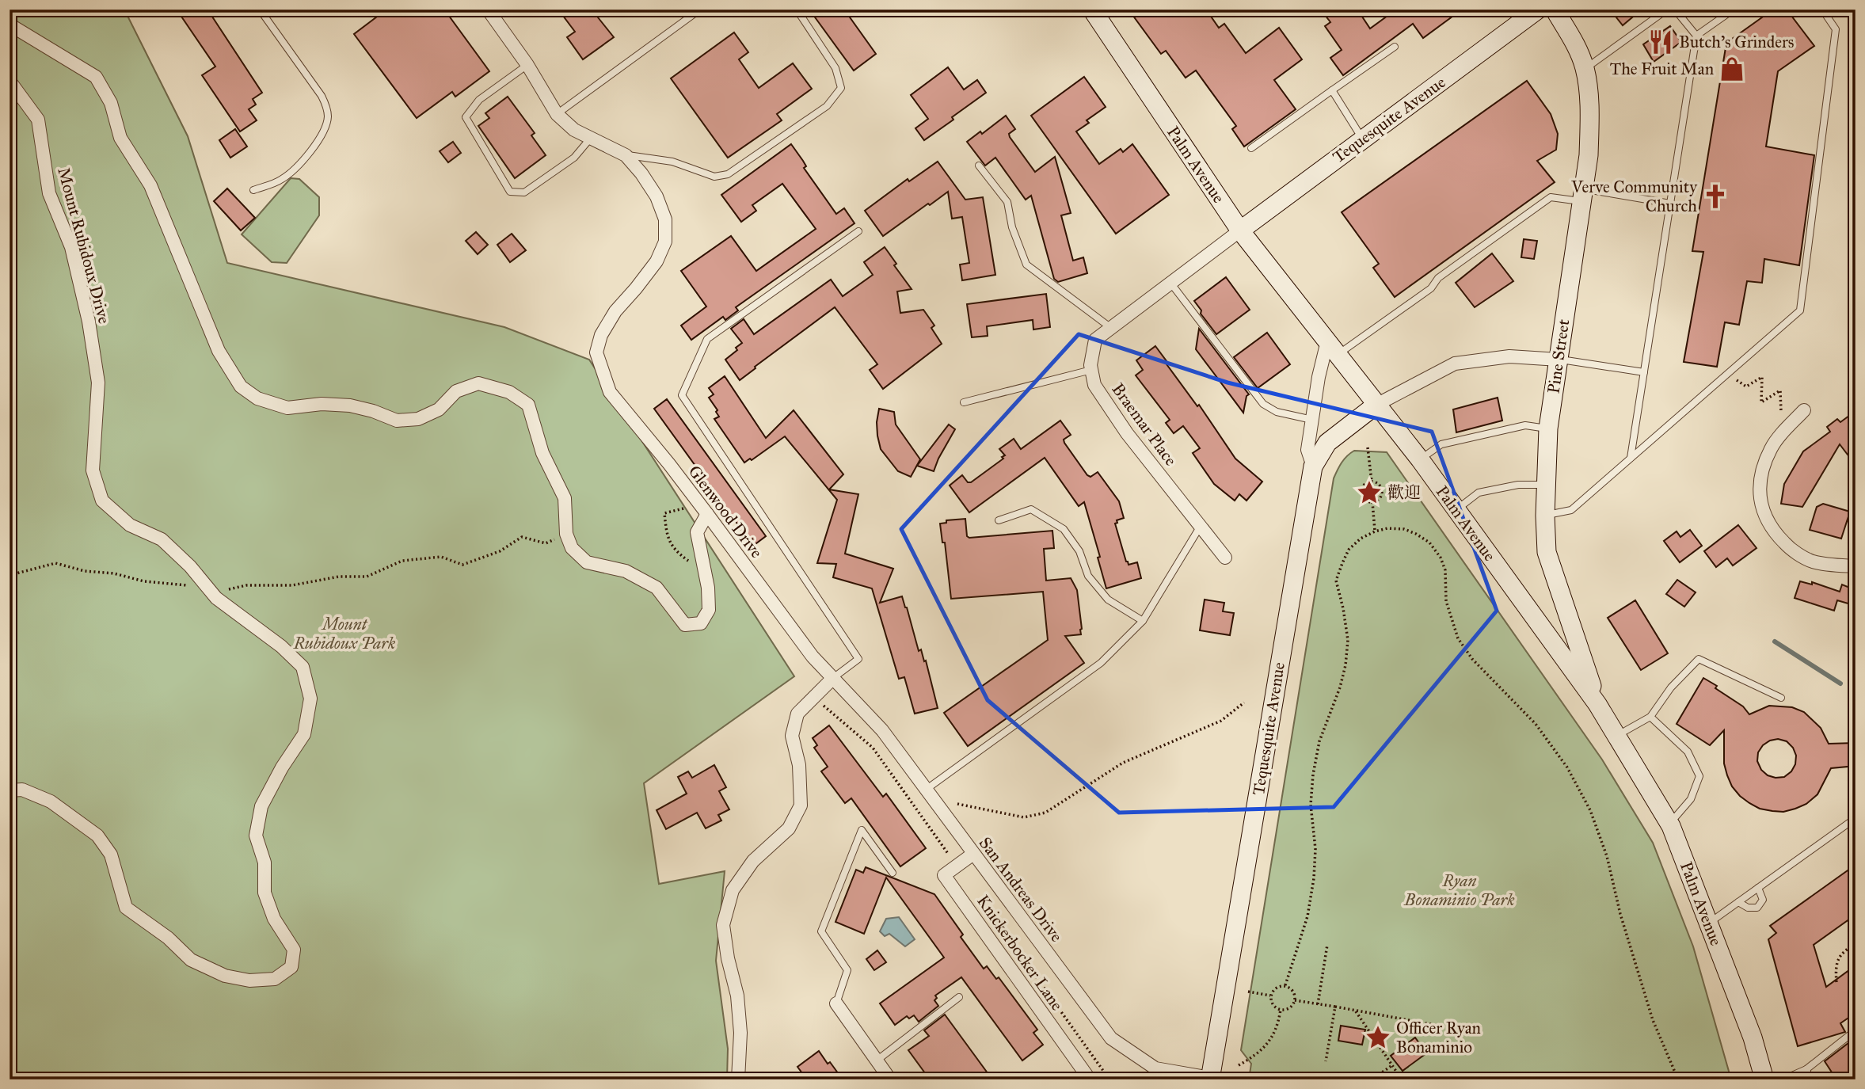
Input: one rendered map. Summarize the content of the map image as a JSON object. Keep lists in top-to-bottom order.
{
  "streets": {
    "street": [
      "Tequesquite Avenue",
      "Palm Avenue",
      "Mount Rubidoux Drive",
      "Pine Street",
      "Braemar Place",
      "Glenwood Drive",
      "San Andreas Drive",
      "Knickerbocker Lane"
    ]
  },
  "crossings": [
    ["Tequesquite Avenue", "Palm Avenue"],
    ["Tequesquite Avenue", "Braemar Place"],
    ["Tequesquite Avenue", "San Andreas Drive"],
    ["Palm Avenue", "Pine Street"],
    ["Palm Avenue", "Braemar Place"],
    ["Glenwood Drive", "San Andreas Drive"],
    ["San Andreas Drive", "Knickerbocker Lane"]
  ],
  "parks": ["Mount Rubidoux Park", "Ryan Bonaminio Park"],
  "places": {
    "restaurant": ["Butch's Grinders"],
    "shop": ["The Fruit Man"],
    "church": ["Verve Community Church"],
    "place": ["歡迎", "Officer Ryan Bonaminio"]
  }
}
